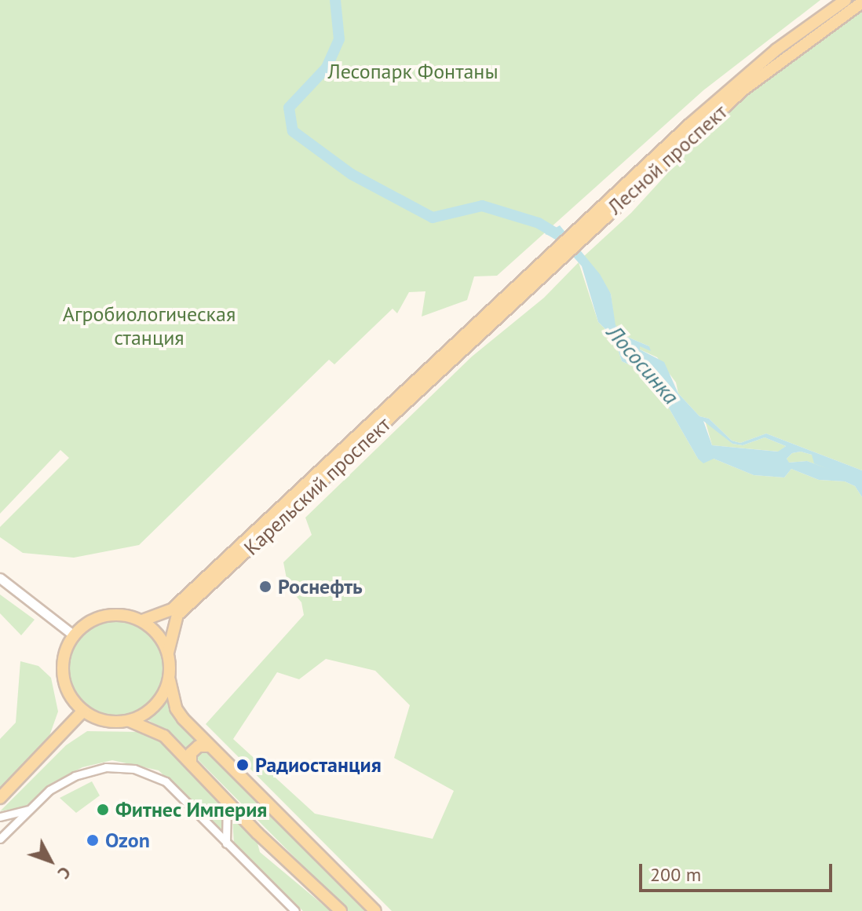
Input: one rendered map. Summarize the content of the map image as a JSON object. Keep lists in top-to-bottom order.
{
  "streets": {
    "main road": ["Лесной проспект", "Карельский проспект"]
  },
  "crossings": [
    ["Лесной проспект", "Карельский проспект"]
  ],
  "water": ["Лососинка"],
  "parks": ["Лесопарк Фонтаны", "Агробиологическая станция"],
  "places": [
    "Роснефть",
    "Радиостанция",
    "Фитнес Империя",
    "Ozon"
  ],
  "scale_bar": "200 m",
  "north": "bottom right"
}
